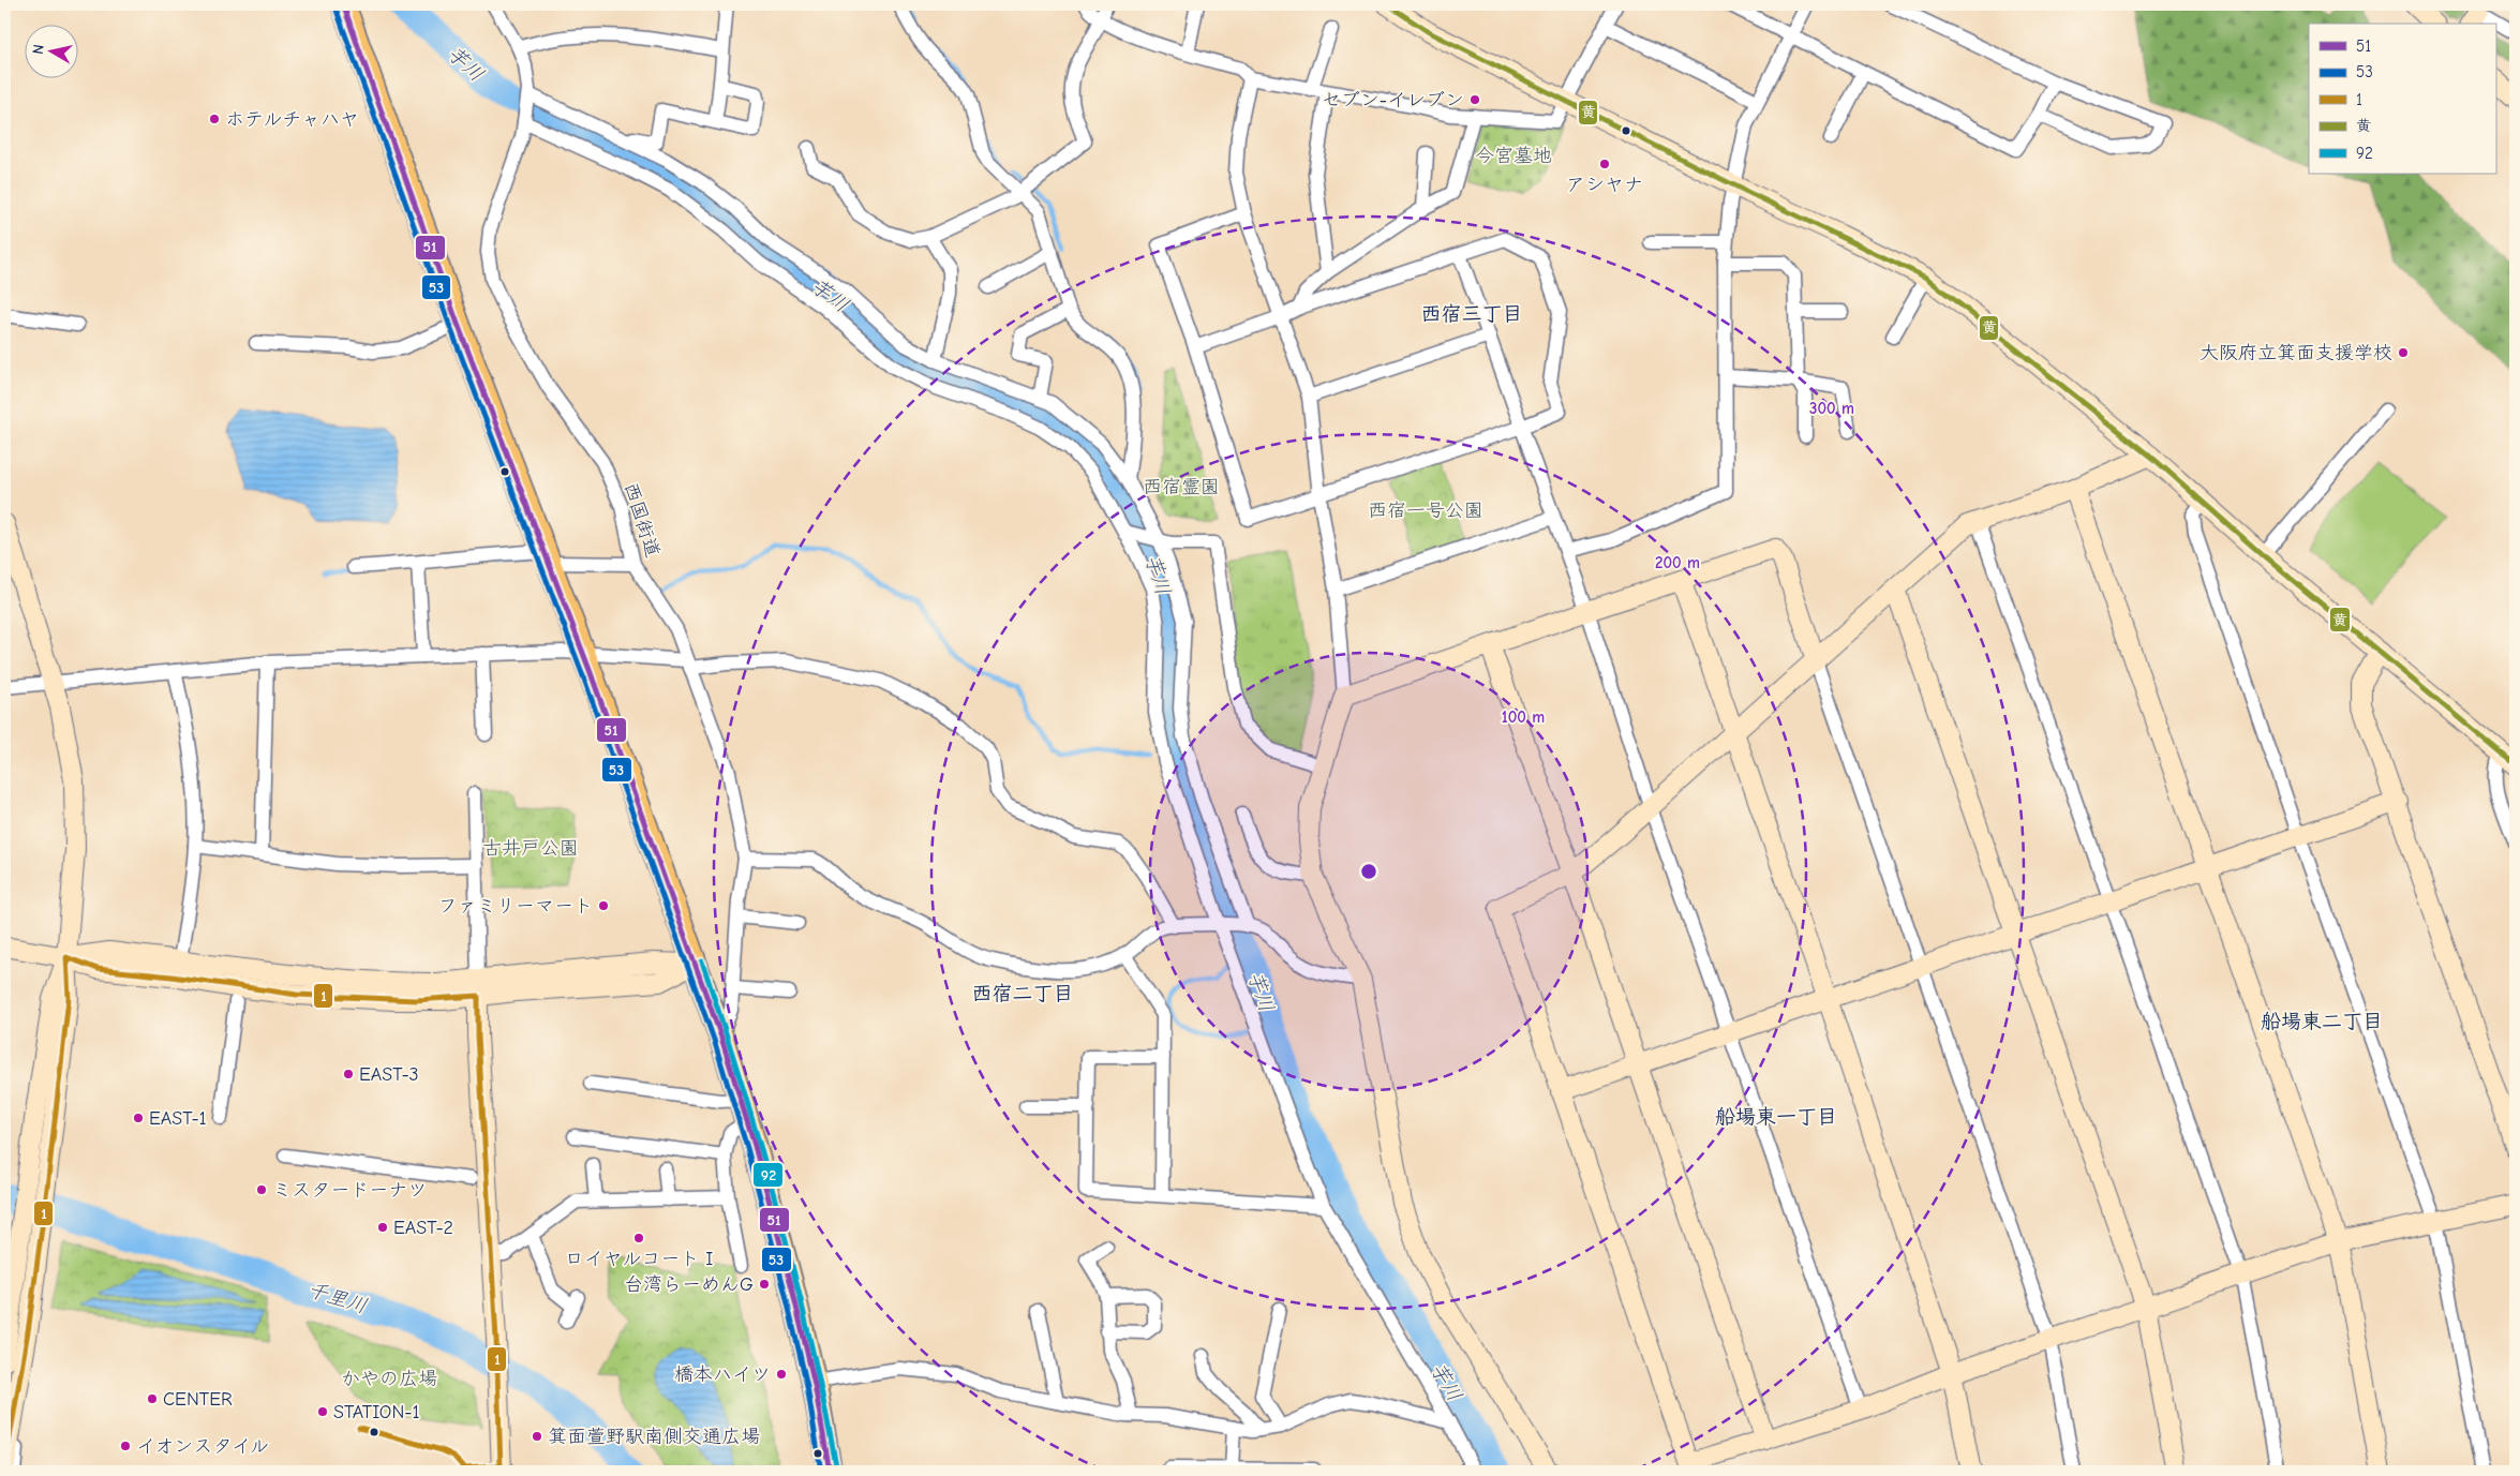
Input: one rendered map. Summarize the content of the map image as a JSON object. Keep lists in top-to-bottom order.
{
  "streets": {
    "street": ["西国街道"]
  },
  "districts": [
    "西宿三丁目",
    "西宿二丁目",
    "船場東二丁目",
    "船場東一丁目"
  ],
  "water": ["芋川", "千里川"],
  "parks": [
    "今宮墓地",
    "西宿霊園",
    "西宿一号公園",
    "古井戸公園",
    "かやの広場"
  ],
  "places": [
    "セブン-イレブン",
    "ホテルチャハヤ",
    "アシヤナ",
    "大阪府立箕面支援学校",
    "ファミリーマート",
    "EAST-3",
    "EAST-1",
    "ミスタードーナツ",
    "EAST-2",
    "ロイヤルコート I",
    "台湾らーめんG",
    "橋本ハイツ",
    "CENTER",
    "STATION-1",
    "箕面萱野駅南側交通広場",
    "イオンスタイル"
  ],
  "lines": [
    "transit line 51",
    "transit line 黄",
    "transit line 53",
    "transit line 1",
    "transit line 92"
  ],
  "legend": [
    "51",
    "53",
    "1",
    "黄",
    "92"
  ],
  "north": "left",
  "rings": ["300 m", "200 m", "100 m"]
}
